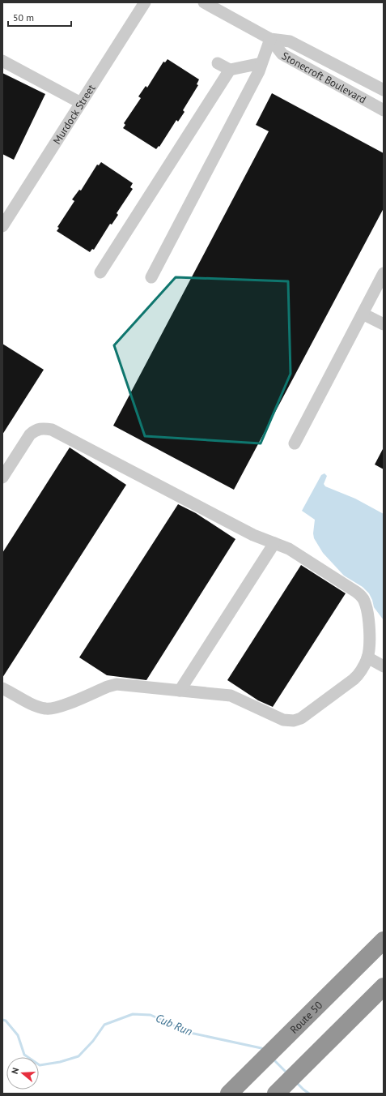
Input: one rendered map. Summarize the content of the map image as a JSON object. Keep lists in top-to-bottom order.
{
  "streets": {
    "highway": ["Route 50"],
    "street": ["Stonecroft Boulevard", "Murdock Street"]
  },
  "water": ["Cub Run"],
  "scale_bar": "50 m",
  "north": "left"
}
